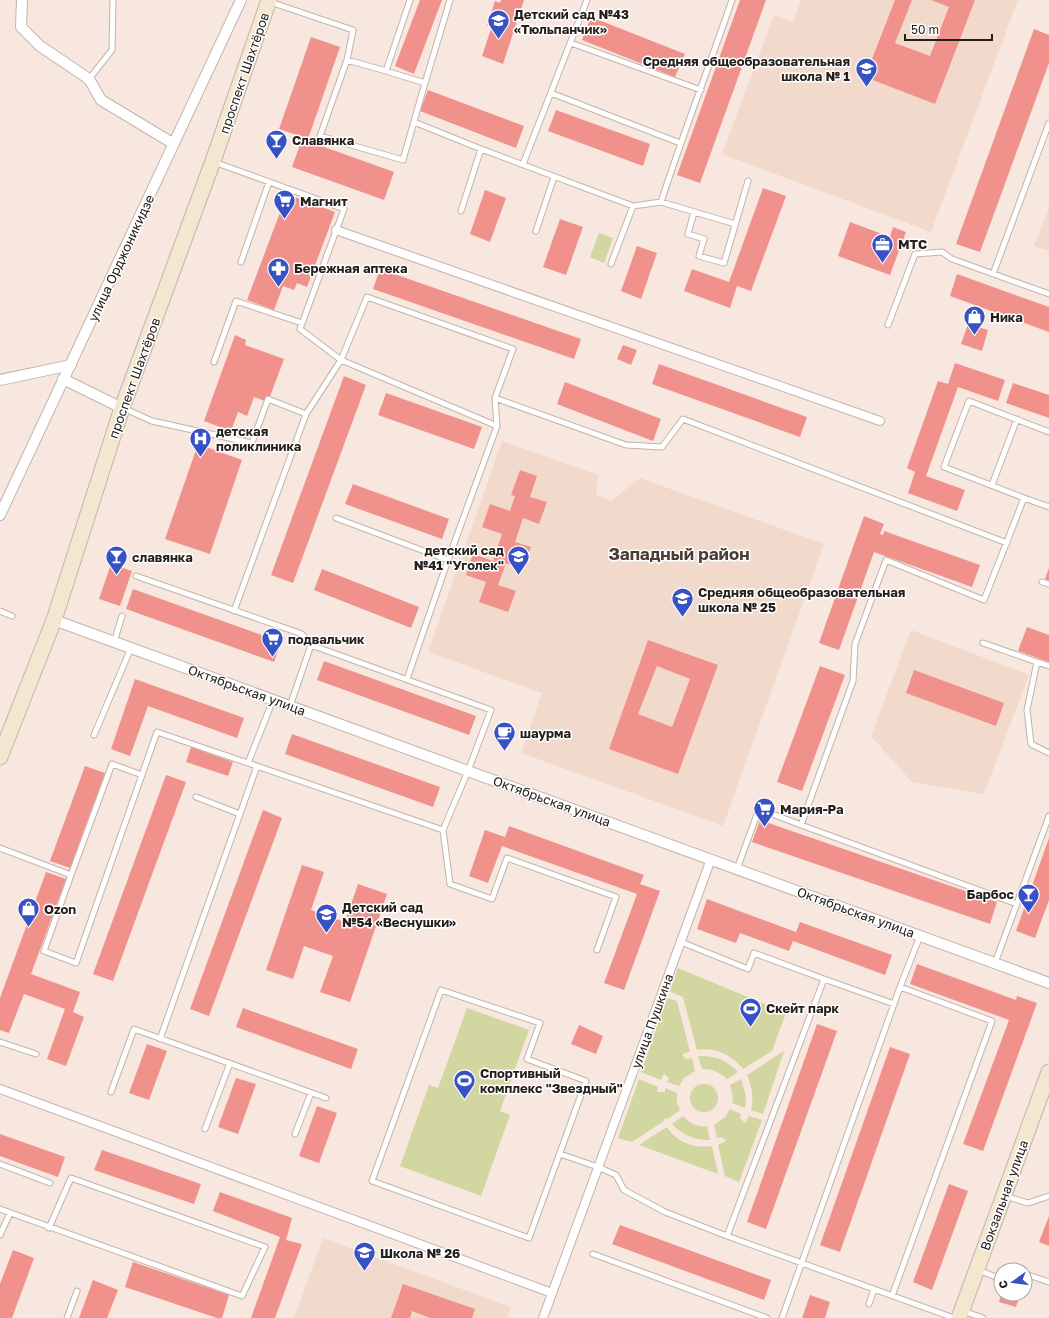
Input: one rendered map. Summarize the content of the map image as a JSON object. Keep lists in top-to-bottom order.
{
  "streets": {
    "main road": ["проспект Шахтёров", "Вокзальная улица"],
    "street": ["улица Орджоникидзе", "Октябрьская улица", "улица Пушкина"]
  },
  "crossings": [
    ["проспект Шахтёров", "Октябрьская улица"],
    ["Октябрьская улица", "улица Пушкина"]
  ],
  "districts": ["Западный район"],
  "places": {
    "school or university": [
      "Детский сад №43 «Тюльпанчик»",
      "Средняя общеобразовательная школа № 1",
      "детский сад №41 \"Уголек\"",
      "Средняя общеобразовательная школа № 25",
      "Детский сад №54 «Веснушки»",
      "Школа № 26"
    ],
    "bar": ["Славянка", "славянка", "Барбос"],
    "supermarket": ["Магнит", "подвальчик", "Мария-Ра"],
    "office": ["МТС"],
    "pharmacy": ["Бережная аптека"],
    "shop": ["Ника", "Ozon"],
    "hospital": ["детская поликлиника"],
    "cafe": ["шаурма"],
    "sports": ["Скейт парк", "Спортивный комплекс \"Звездный\""]
  },
  "scale_bar": "50 m",
  "north": "left"
}
